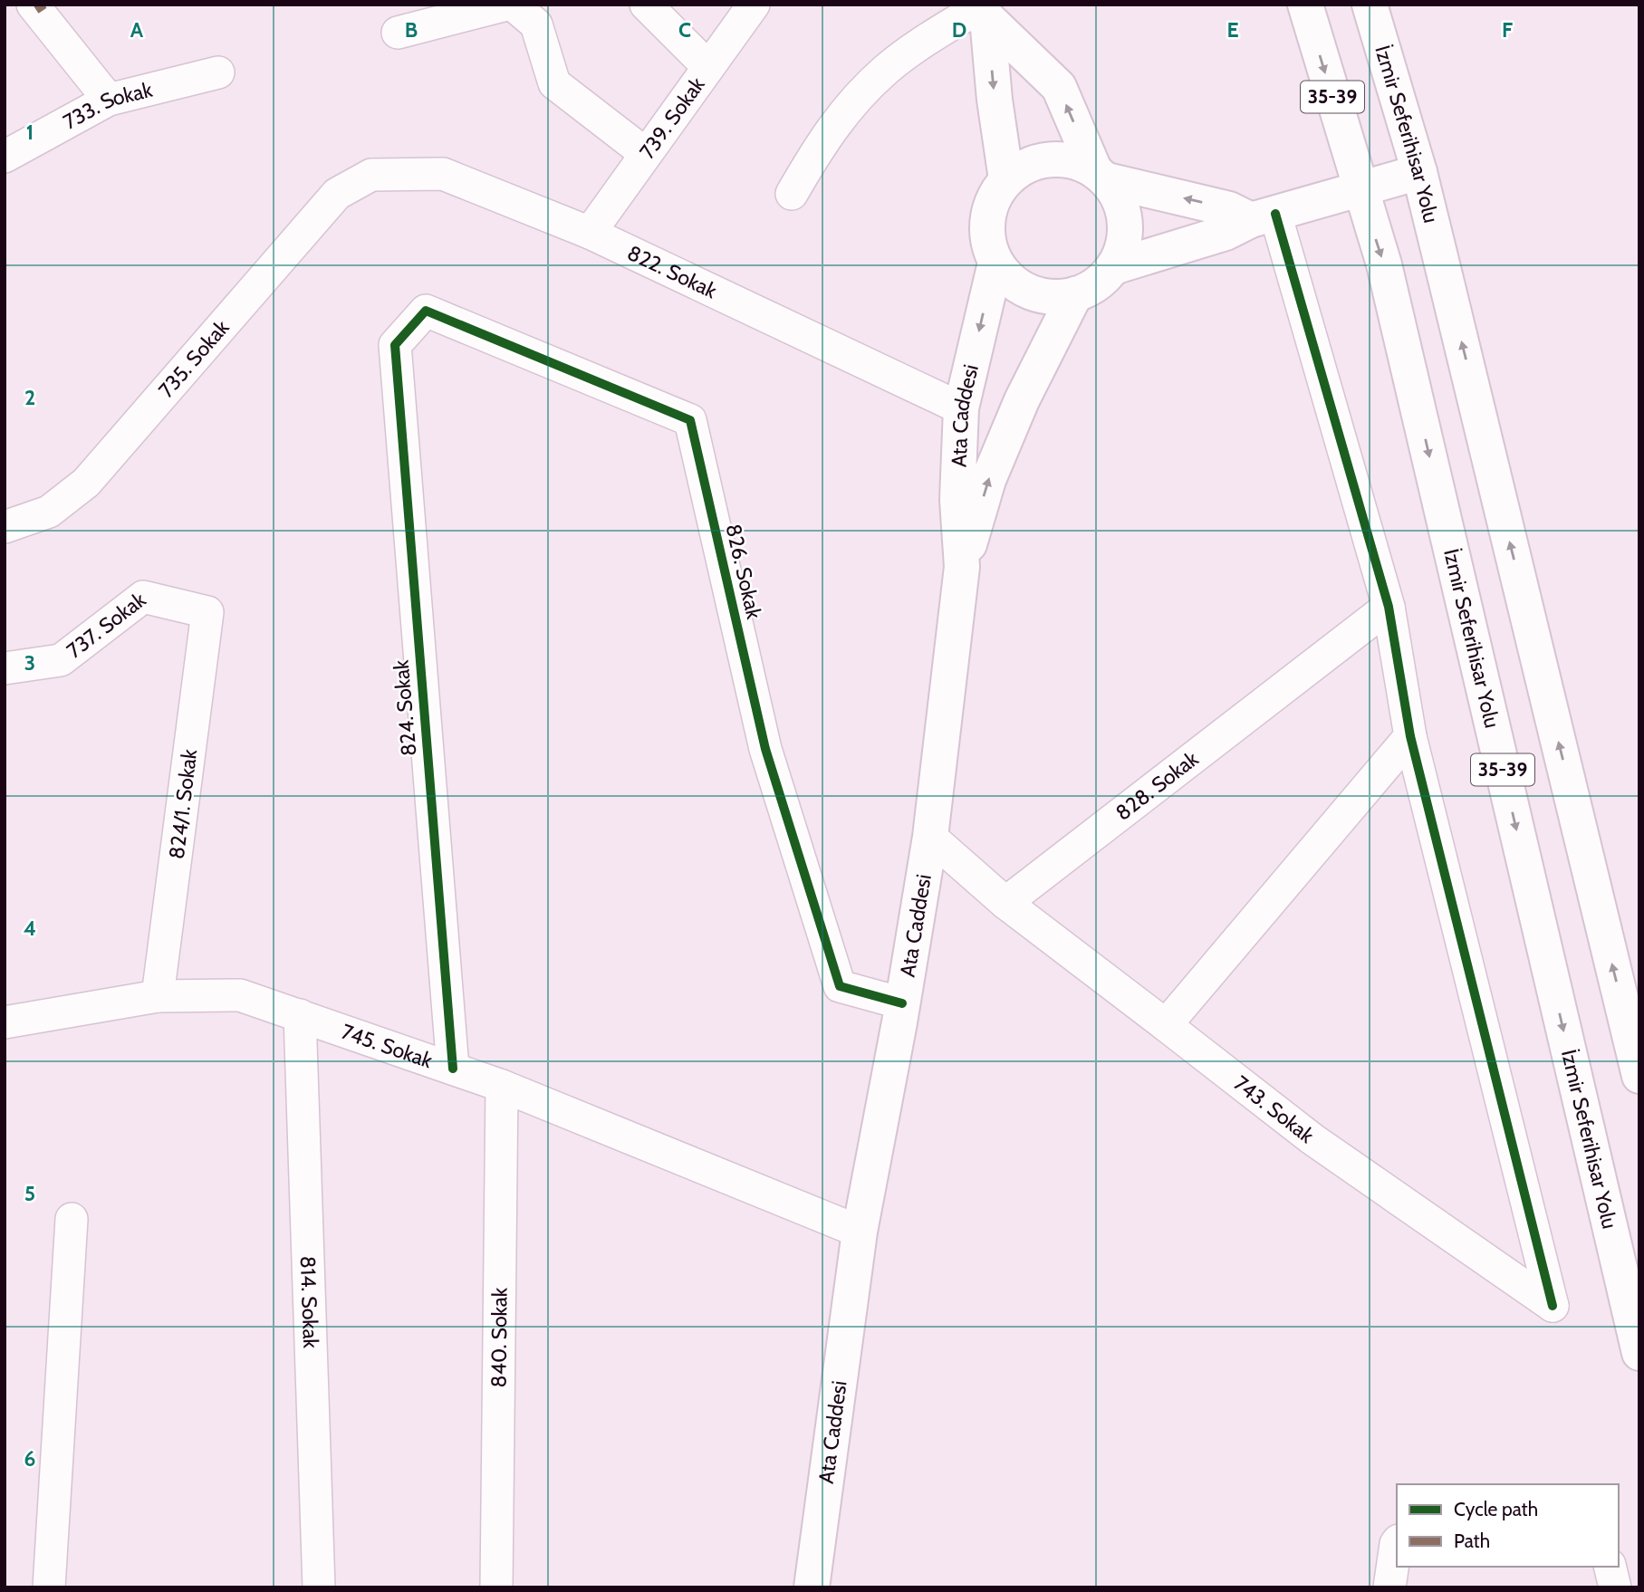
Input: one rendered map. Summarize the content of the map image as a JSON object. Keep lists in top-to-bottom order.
{
  "streets": {
    "main road": ["35-39", "İzmir Seferihisar Yolu", "Ata Caddesi"],
    "street": [
      "733. Sokak",
      "739. Sokak",
      "822. Sokak",
      "735. Sokak",
      "826. Sokak",
      "737. Sokak",
      "824. Sokak",
      "828. Sokak",
      "824/1. Sokak",
      "745. Sokak",
      "743. Sokak",
      "814. Sokak",
      "840. Sokak"
    ]
  },
  "crossings": [
    ["739. Sokak", "822. Sokak"],
    ["822. Sokak", "735. Sokak"],
    ["822. Sokak", "Ata Caddesi"],
    ["Ata Caddesi", "826. Sokak"],
    ["Ata Caddesi", "745. Sokak"],
    ["826. Sokak", "824. Sokak"],
    ["737. Sokak", "824/1. Sokak"],
    ["824. Sokak", "745. Sokak"],
    ["828. Sokak", "743. Sokak"],
    ["824/1. Sokak", "745. Sokak"],
    ["745. Sokak", "814. Sokak"],
    ["745. Sokak", "840. Sokak"]
  ],
  "legend": ["Cycle path", "Path"],
  "grid": {
    "columns": [
      "A",
      "B",
      "C",
      "D",
      "E",
      "F"
    ],
    "rows": [
      "1",
      "2",
      "3",
      "4",
      "5",
      "6"
    ]
  }
}
